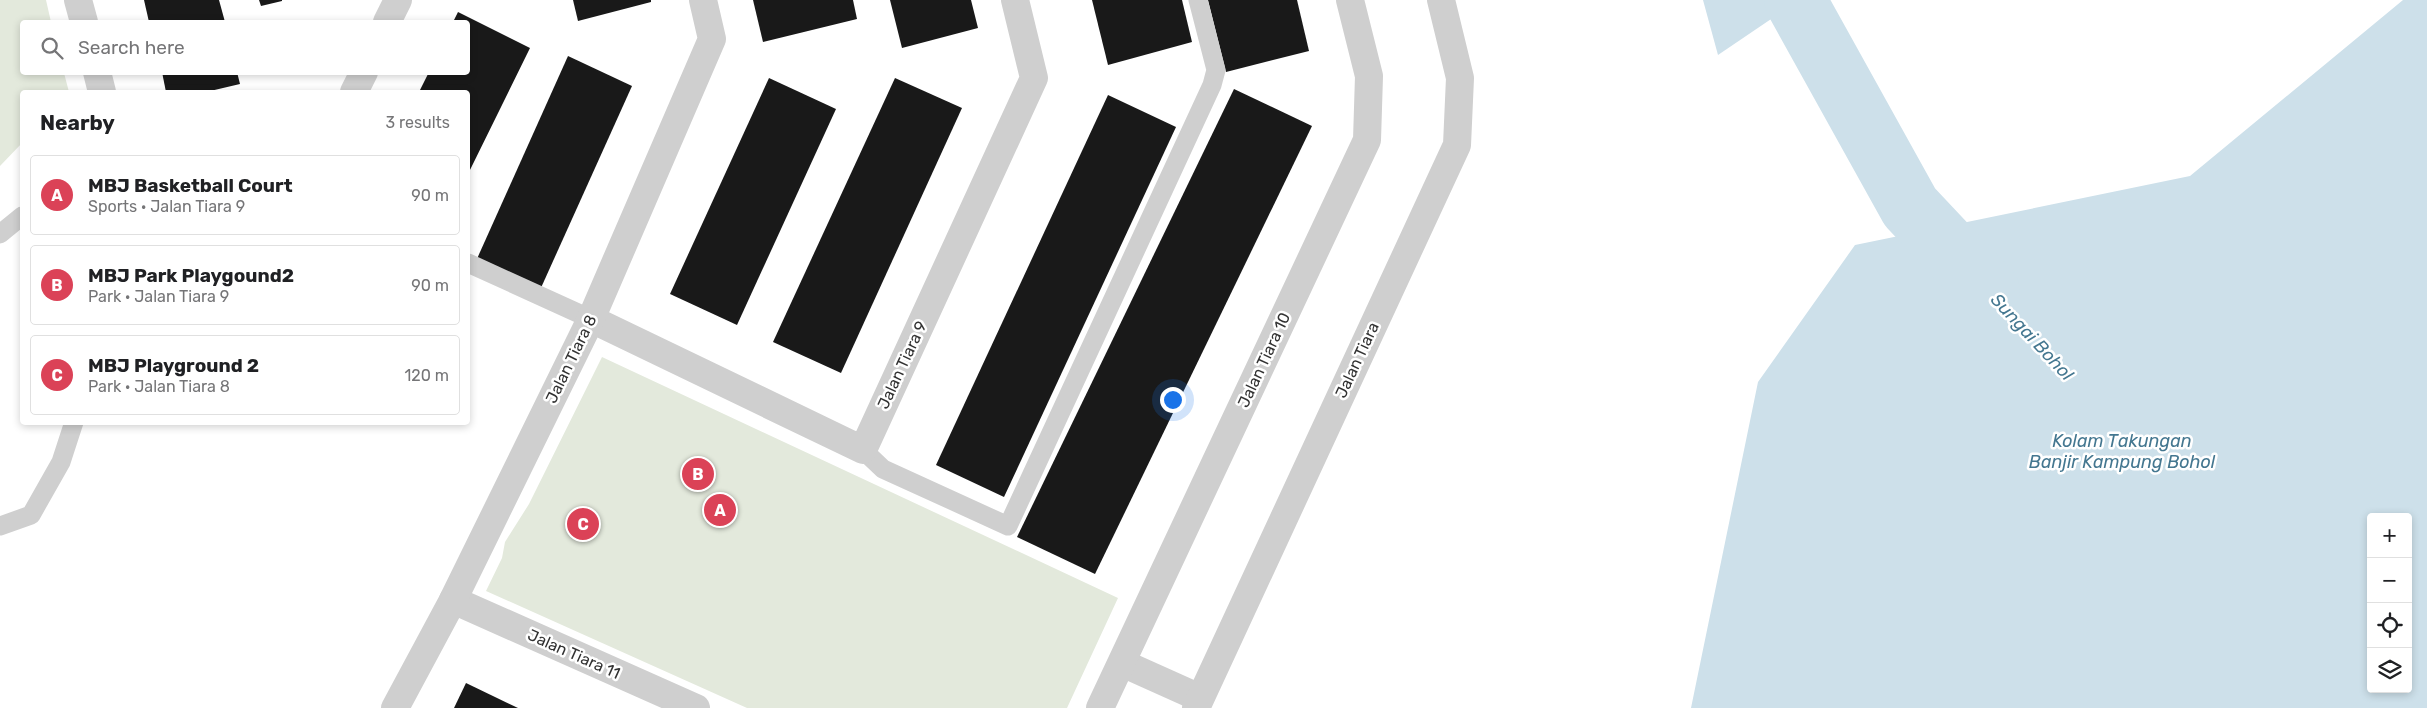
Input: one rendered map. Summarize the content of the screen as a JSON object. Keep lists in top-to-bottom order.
{
  "streets": {
    "street": [
      "Jalan Tiara 8",
      "Jalan Tiara 10",
      "Jalan Tiara",
      "Jalan Tiara 9",
      "Jalan Tiara 11"
    ]
  },
  "crossings": [
    ["Jalan Tiara 8", "Jalan Tiara 11"]
  ],
  "water": ["Sungai Bohol", "Kolam Takungan Banjir Kampung Bohol"],
  "page": {
    "search": "Search here",
    "heading": ["Nearby", "3 results"],
    "list": [
      {
        "mark": "A",
        "name": "MBJ Basketball Court",
        "note": "Sports · Jalan Tiara 9",
        "value": "90 m"
      },
      {
        "mark": "B",
        "name": "MBJ Park Playgound2",
        "note": "Park · Jalan Tiara 9",
        "value": "90 m"
      },
      {
        "mark": "C",
        "name": "MBJ Playground 2",
        "note": "Park · Jalan Tiara 8",
        "value": "120 m"
      }
    ],
    "pins": ["B", "A", "C"],
    "map_buttons": ["+", "−"]
  }
}
